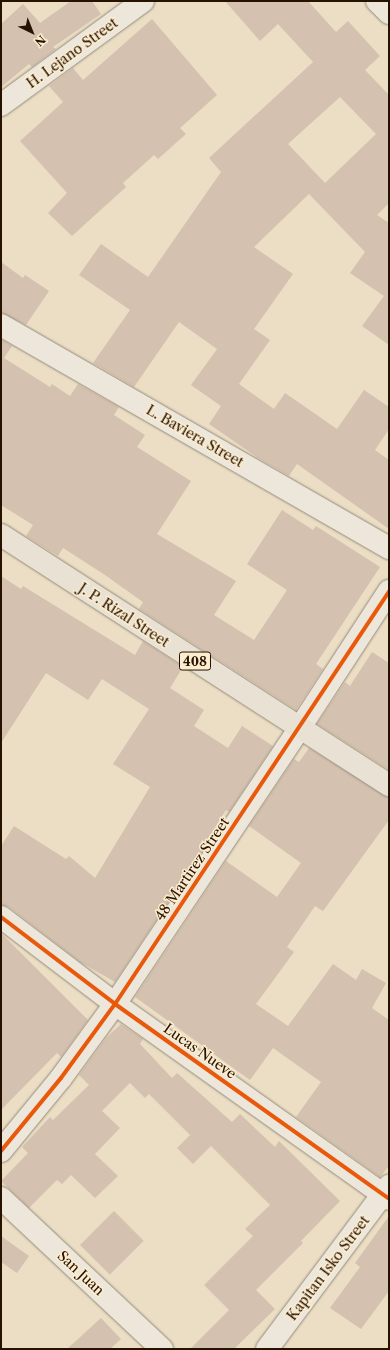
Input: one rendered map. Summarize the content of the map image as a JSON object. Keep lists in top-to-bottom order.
{
  "streets": {
    "main road": ["J. P. Rizal Street", "408"],
    "street": [
      "H. Lejano Street",
      "L. Baviera Street",
      "48 Martirez Street",
      "Lucas Nueve",
      "Kapitan Isko Street",
      "San Juan"
    ]
  },
  "crossings": [
    ["J. P. Rizal Street", "48 Martirez Street"],
    ["48 Martirez Street", "Lucas Nueve"],
    ["Lucas Nueve", "Kapitan Isko Street"]
  ],
  "north": "bottom right"
}
